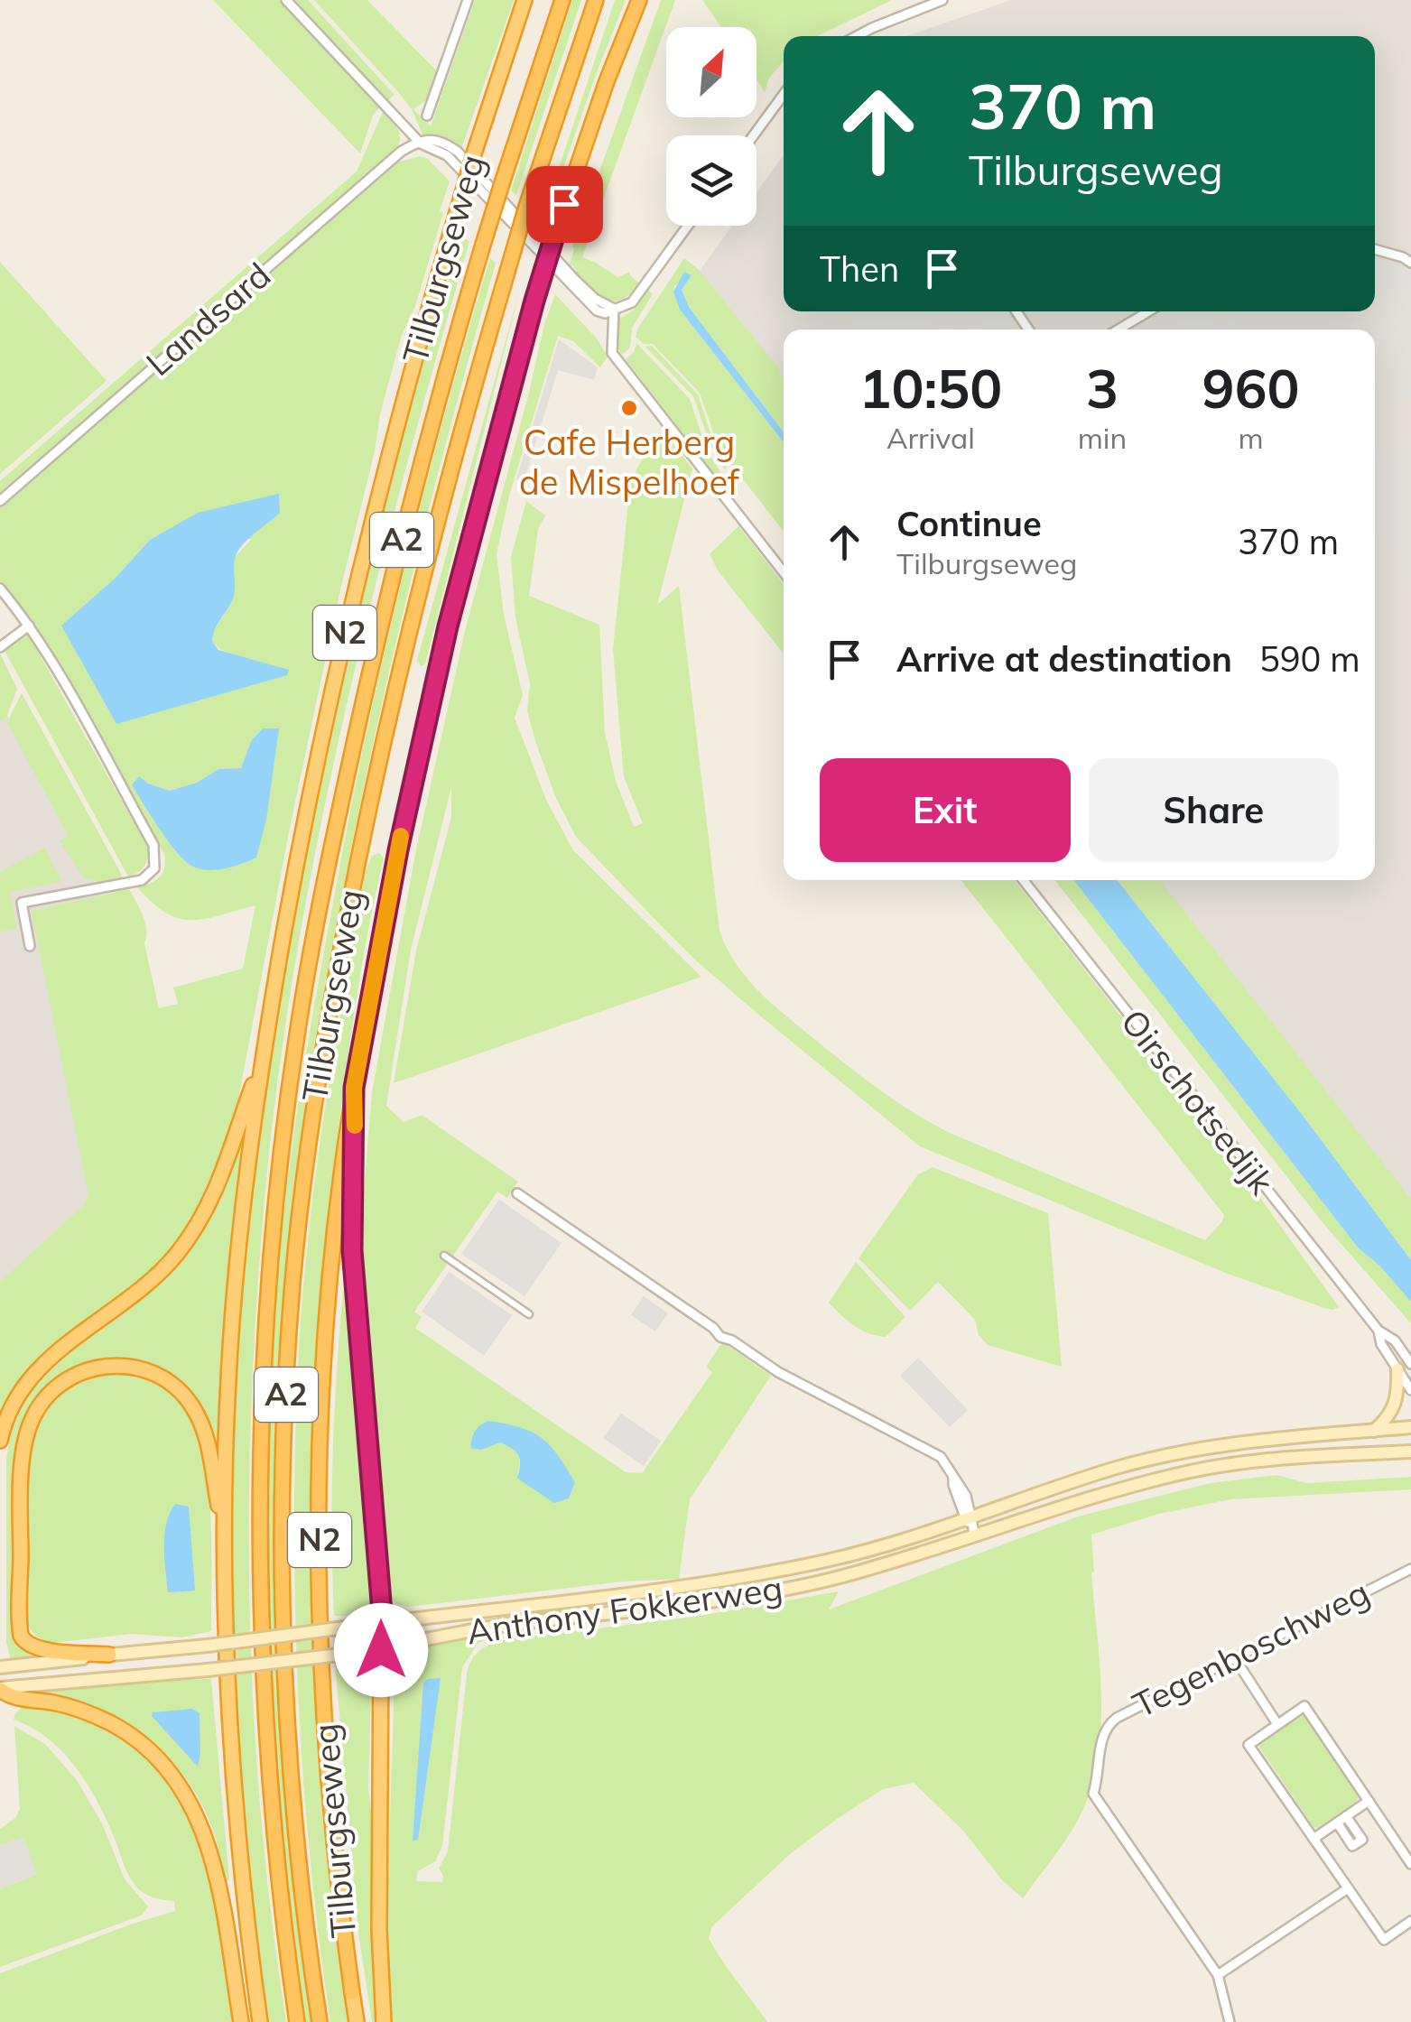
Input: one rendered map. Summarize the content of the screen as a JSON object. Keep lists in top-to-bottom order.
{
  "streets": {
    "highway": ["Tilburgseweg", "A2", "N2"],
    "main road": ["Anthony Fokkerweg"],
    "street": ["Landsard", "Oirschotsedijk", "Tegenboschweg"]
  },
  "crossings": [
    ["Tilburgseweg", "N2"],
    ["N2", "Anthony Fokkerweg"]
  ],
  "places": ["Cafe Herberg de Mispelhoef"],
  "north": "top right",
  "page": {
    "turn": ["370 m", "Tilburgseweg"],
    "then": "Then",
    "eta": [
      "10:50",
      "Arrival",
      "3",
      "min",
      "960",
      "m"
    ],
    "list": [
      {
        "name": "Continue",
        "note": "Tilburgseweg",
        "value": "370 m"
      },
      {
        "name": "Arrive at destination",
        "value": "590 m"
      }
    ],
    "buttons": ["Exit", "Share"]
  }
}
